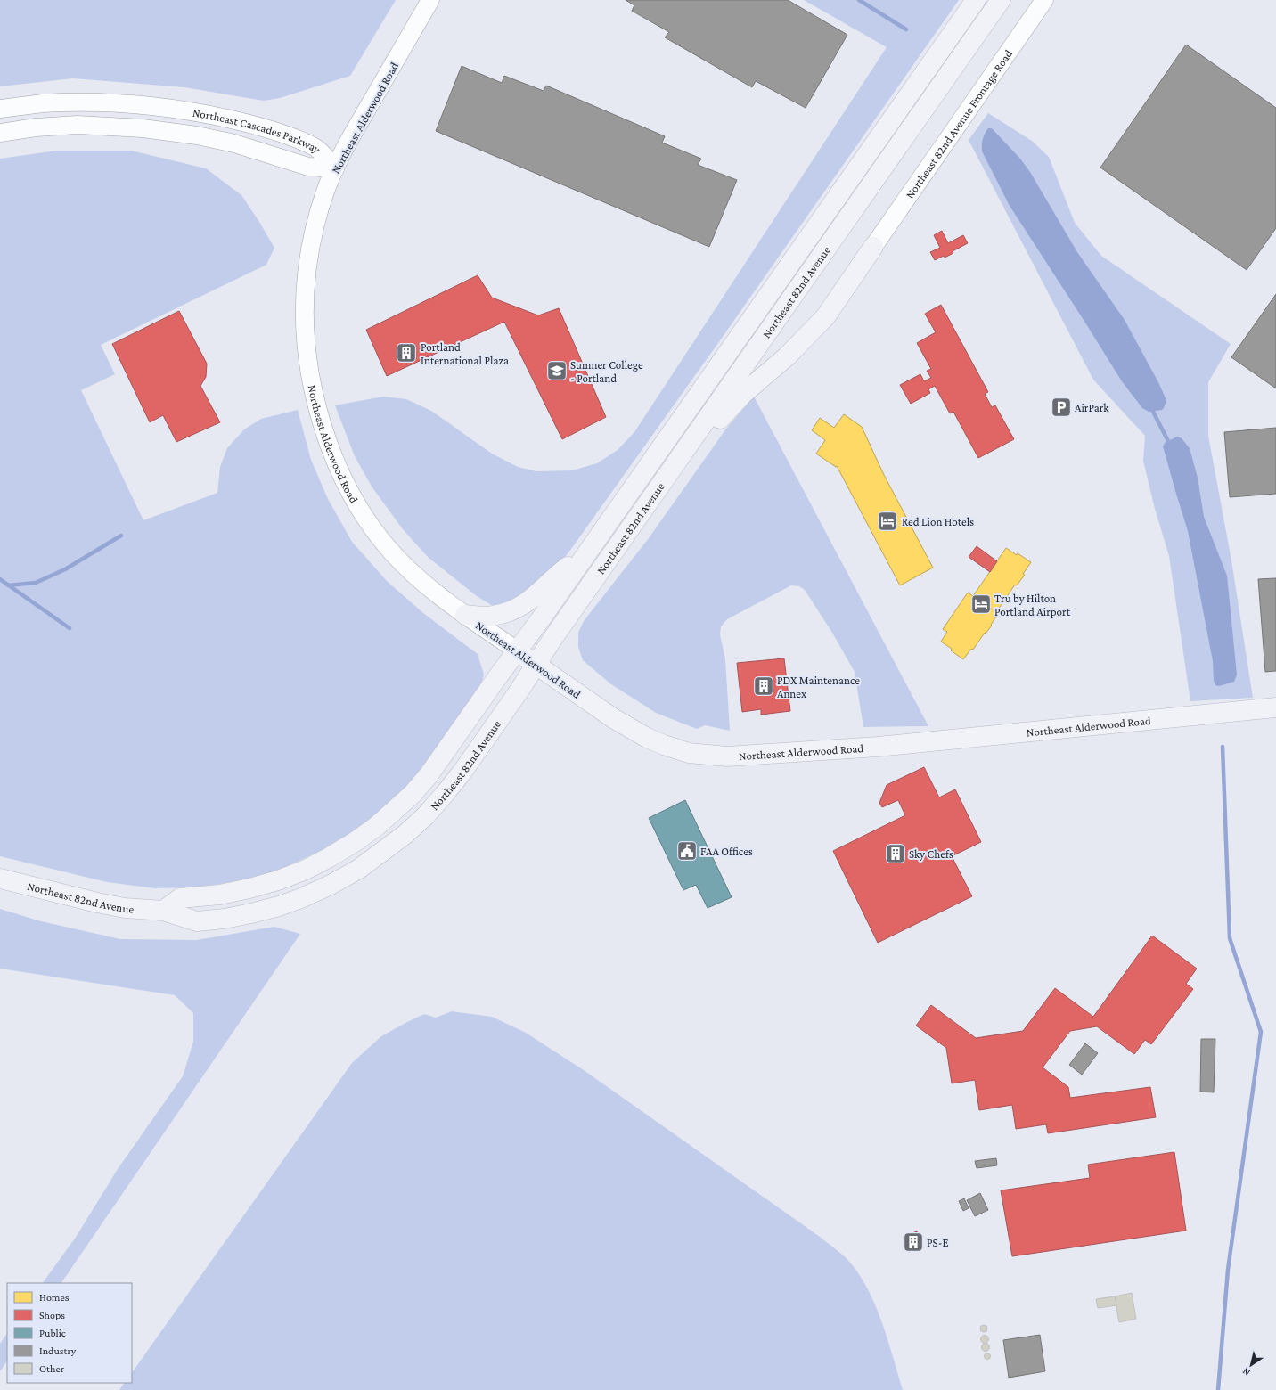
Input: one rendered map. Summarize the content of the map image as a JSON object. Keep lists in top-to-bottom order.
{
  "streets": {
    "main road": ["Northeast Alderwood Road", "Northeast 82nd Avenue"],
    "street": ["Northeast 82nd Avenue Frontage Road", "Northeast Cascades Parkway"]
  },
  "crossings": [
    ["Northeast Alderwood Road", "Northeast Cascades Parkway"],
    ["Northeast Alderwood Road", "Northeast 82nd Avenue"]
  ],
  "places": {
    "building": [
      "Portland International Plaza",
      "PDX Maintenance Annex",
      "Sky Chefs",
      "PS-E"
    ],
    "school or university": ["Sumner College - Portland"],
    "parking": ["AirPark"],
    "hotel": ["Red Lion Hotels", "Tru by Hilton Portland Airport"],
    "public building": ["FAA Offices"]
  },
  "legend": [
    "Homes",
    "Shops",
    "Public",
    "Industry",
    "Other"
  ],
  "north": "bottom left"
}
